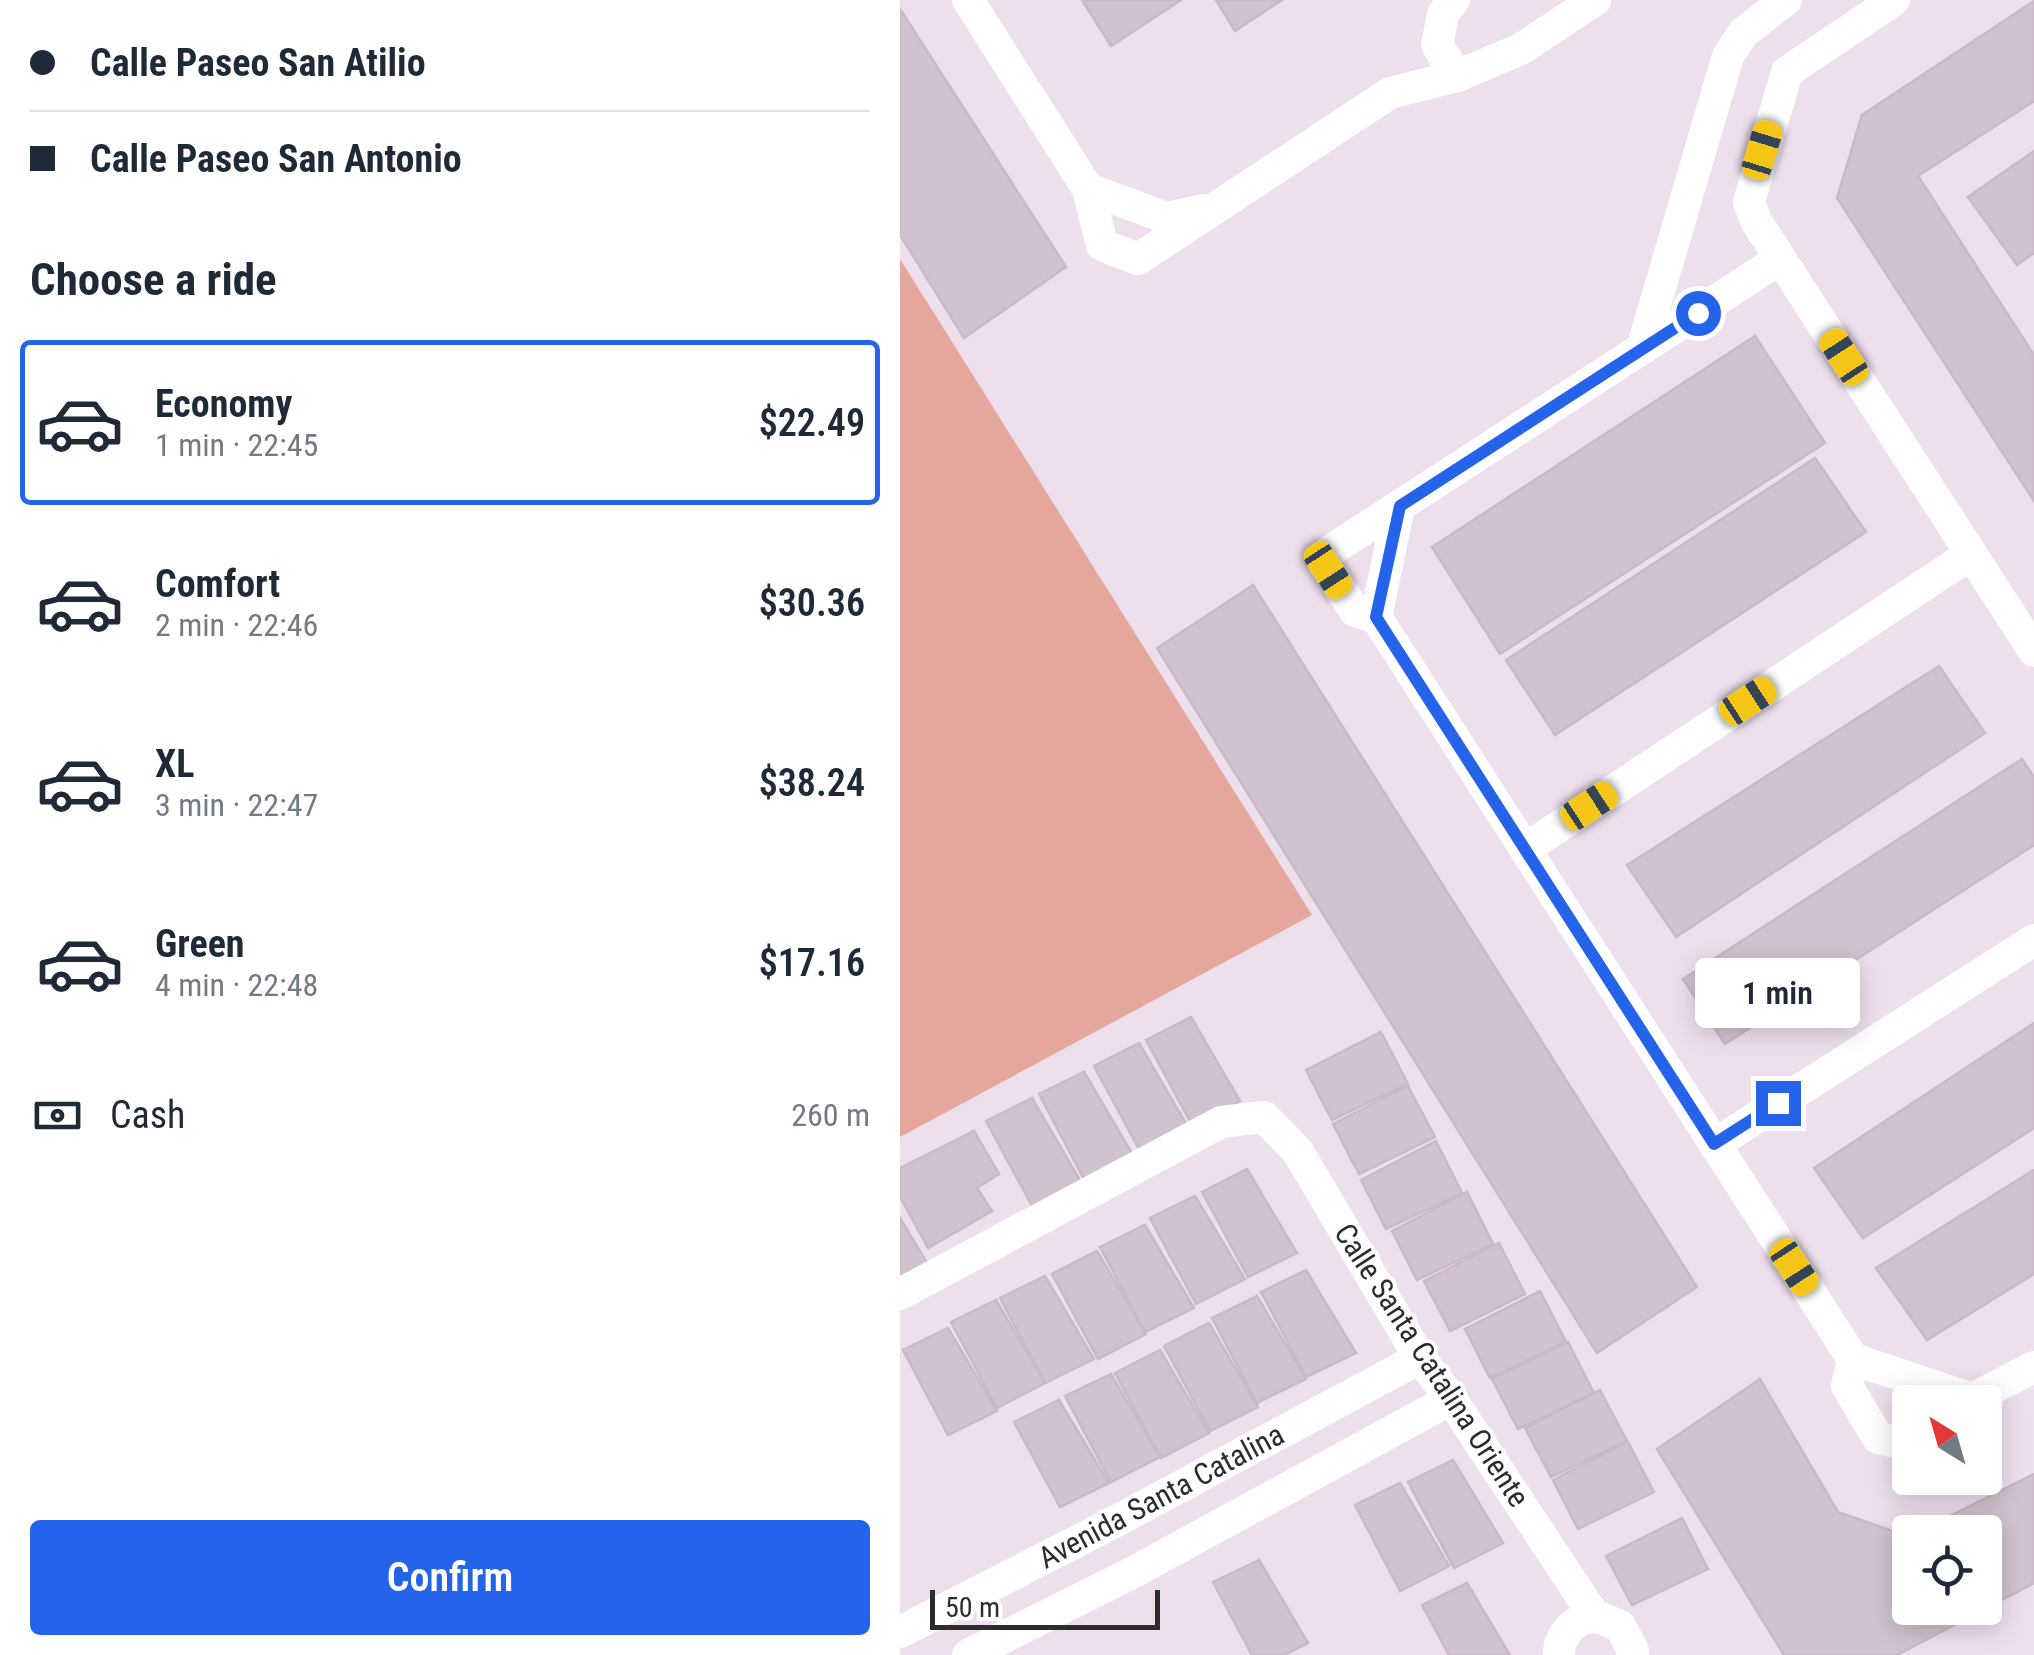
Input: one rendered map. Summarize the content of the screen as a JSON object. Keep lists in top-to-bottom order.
{
  "streets": {
    "street": ["Calle Santa Catalina Oriente", "Avenida Santa Catalina"]
  },
  "crossings": [
    ["Calle Santa Catalina Oriente", "Avenida Santa Catalina"]
  ],
  "scale_bar": "50 m",
  "north": "top left",
  "page": {
    "banner": ["Calle Paseo San Atilio", "Calle Paseo San Antonio"],
    "heading": "Choose a ride",
    "list": [
      {
        "name": "Economy",
        "note": "1 min · 22:45",
        "value": "$22.49"
      },
      {
        "name": "Comfort",
        "note": "2 min · 22:46",
        "value": "$30.36"
      },
      {
        "name": "XL",
        "note": "3 min · 22:47",
        "value": "$38.24"
      },
      {
        "name": "Green",
        "note": "4 min · 22:48",
        "value": "$17.16"
      }
    ],
    "bubble": "1 min",
    "pay": ["Cash", "260 m"],
    "buttons": "Confirm",
    "scale": "50 m"
  }
}
